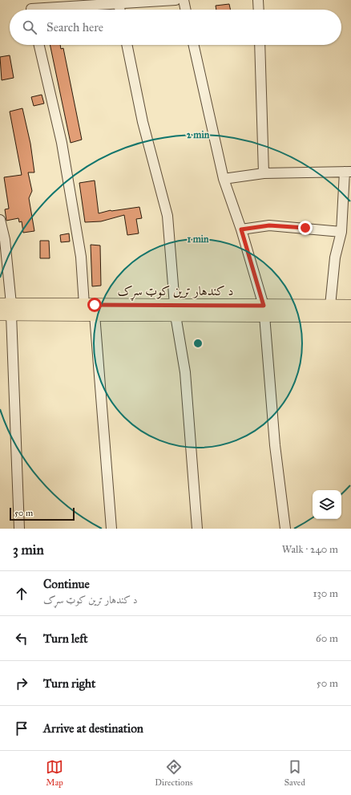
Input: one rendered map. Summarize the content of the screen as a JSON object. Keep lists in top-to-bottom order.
{
  "streets": {
    "main road": ["د کندهار ترين کوټ سړک"]
  },
  "scale_bar": "50 m",
  "page": {
    "search": "Search here",
    "scale": "50 m",
    "heading": ["3 min", "Walk · 240 m"],
    "list": [
      ["Continue", "د کندهار ترين کوټ سړک", "130 m"],
      ["Turn left", "60 m"],
      ["Turn right", "50 m"],
      "Arrive at destination"
    ],
    "nav": ["Map", "Directions", "Saved"]
  },
  "rings": ["2 min", "1 min"]
}
